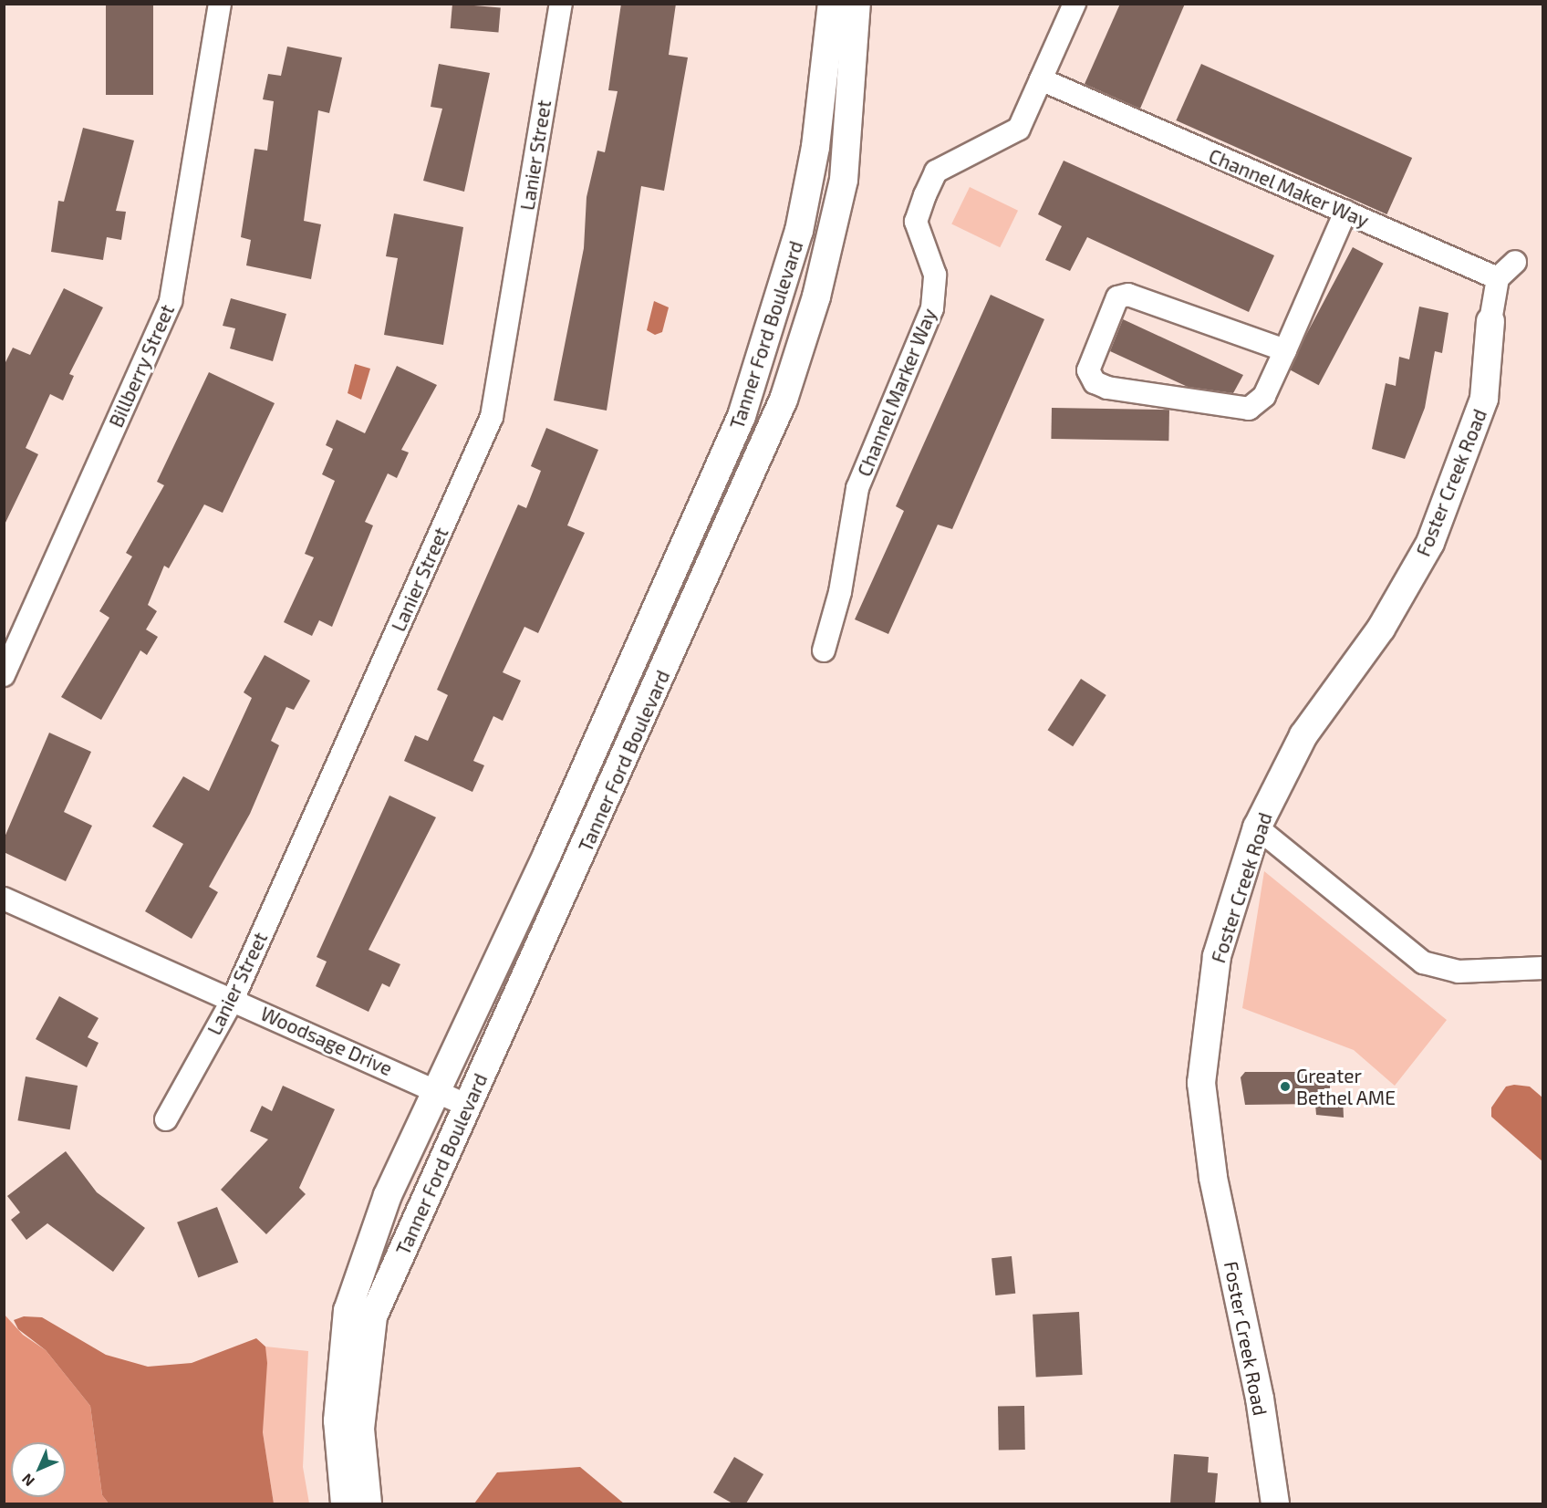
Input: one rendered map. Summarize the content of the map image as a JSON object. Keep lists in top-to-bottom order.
{
  "streets": {
    "street": [
      "Lanier Street",
      "Channel Maker Way",
      "Tanner Ford Boulevard",
      "Billberry Street",
      "Channel Marker Way",
      "Foster Creek Road",
      "Woodsage Drive"
    ]
  },
  "crossings": [
    ["Lanier Street", "Woodsage Drive"],
    ["Channel Maker Way", "Channel Marker Way"],
    ["Tanner Ford Boulevard", "Woodsage Drive"]
  ],
  "places": ["Greater Bethel AME"],
  "north": "bottom left"
}
